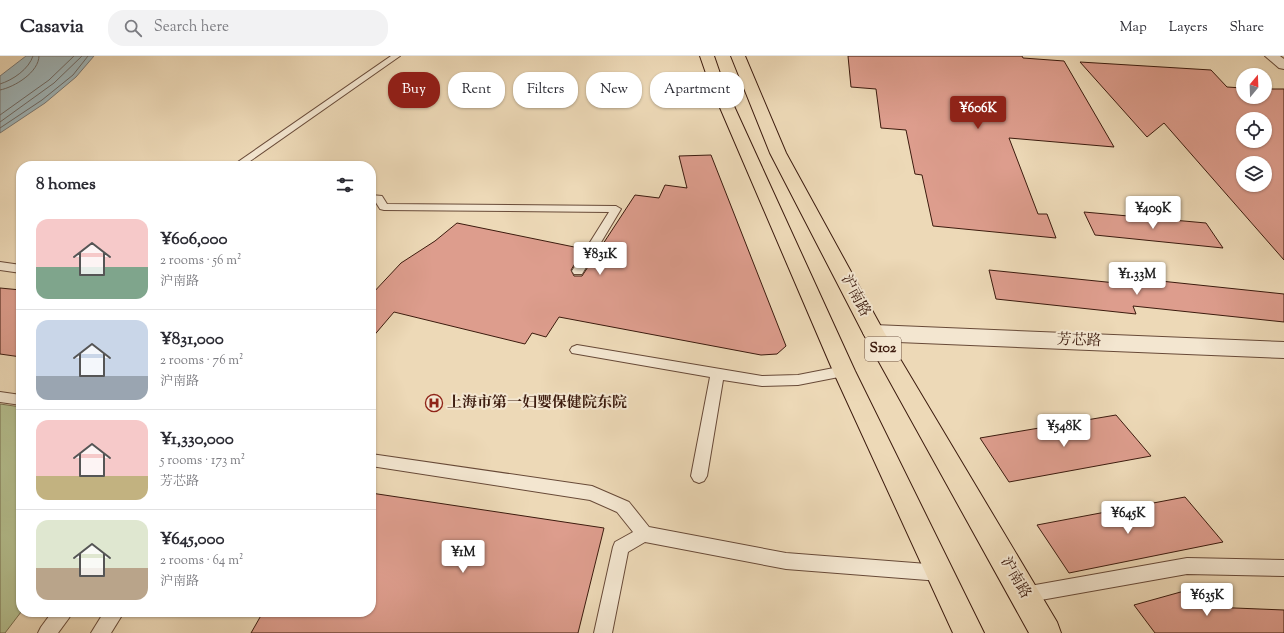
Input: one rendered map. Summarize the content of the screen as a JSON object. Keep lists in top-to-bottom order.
{
  "streets": {
    "main road": ["沪南路", "S102"],
    "street": ["芳芯路"]
  },
  "crossings": [
    ["沪南路", "芳芯路"]
  ],
  "places": {
    "hospital": ["上海市第一妇婴保健院东院"]
  },
  "north": "top",
  "page": {
    "header": "Casavia",
    "search": "Search here",
    "nav": ["Map", "Layers", "Share"],
    "chip": [
      "Buy",
      "Rent",
      "Filters",
      "New",
      "Apartment"
    ],
    "price": [
      "¥606K",
      "¥409K",
      "¥831K",
      "¥1.33M",
      "¥548K",
      "¥645K",
      "¥1M",
      "¥635K"
    ],
    "heading": "8 homes",
    "list": [
      {
        "name": "¥606,000",
        "note": "2 rooms · 56 m² · 沪南路"
      },
      {
        "name": "¥831,000",
        "note": "2 rooms · 76 m² · 沪南路"
      },
      {
        "name": "¥1,330,000",
        "note": "5 rooms · 173 m² · 芳芯路"
      },
      {
        "name": "¥645,000",
        "note": "2 rooms · 64 m² · 沪南路"
      }
    ]
  }
}
